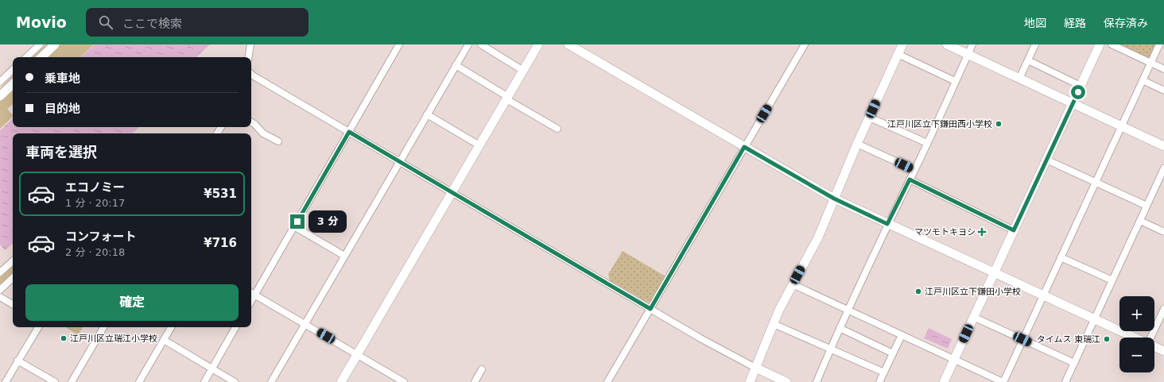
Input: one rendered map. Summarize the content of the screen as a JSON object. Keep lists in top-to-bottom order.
{
  "places": {
    "other": [
      "江戸川区立下鎌田西小学校",
      "江戸川区立下鎌田小学校",
      "江戸川区立瑞江小学校",
      "タイムス 東瑞江"
    ],
    "health": ["マツモトキヨシ"]
  },
  "page": {
    "header": "Movio",
    "search": "ここで検索",
    "nav": ["地図", "経路", "保存済み"],
    "banner": ["乗車地", "目的地"],
    "heading": "車両を選択",
    "list": [
      {
        "name": "エコノミー",
        "note": "1 分 · 20:17",
        "value": "¥531"
      },
      {
        "name": "コンフォート",
        "note": "2 分 · 20:18",
        "value": "¥716"
      }
    ],
    "bubble": "3 分",
    "buttons": "確定",
    "map_buttons": ["+", "−"]
  }
}
